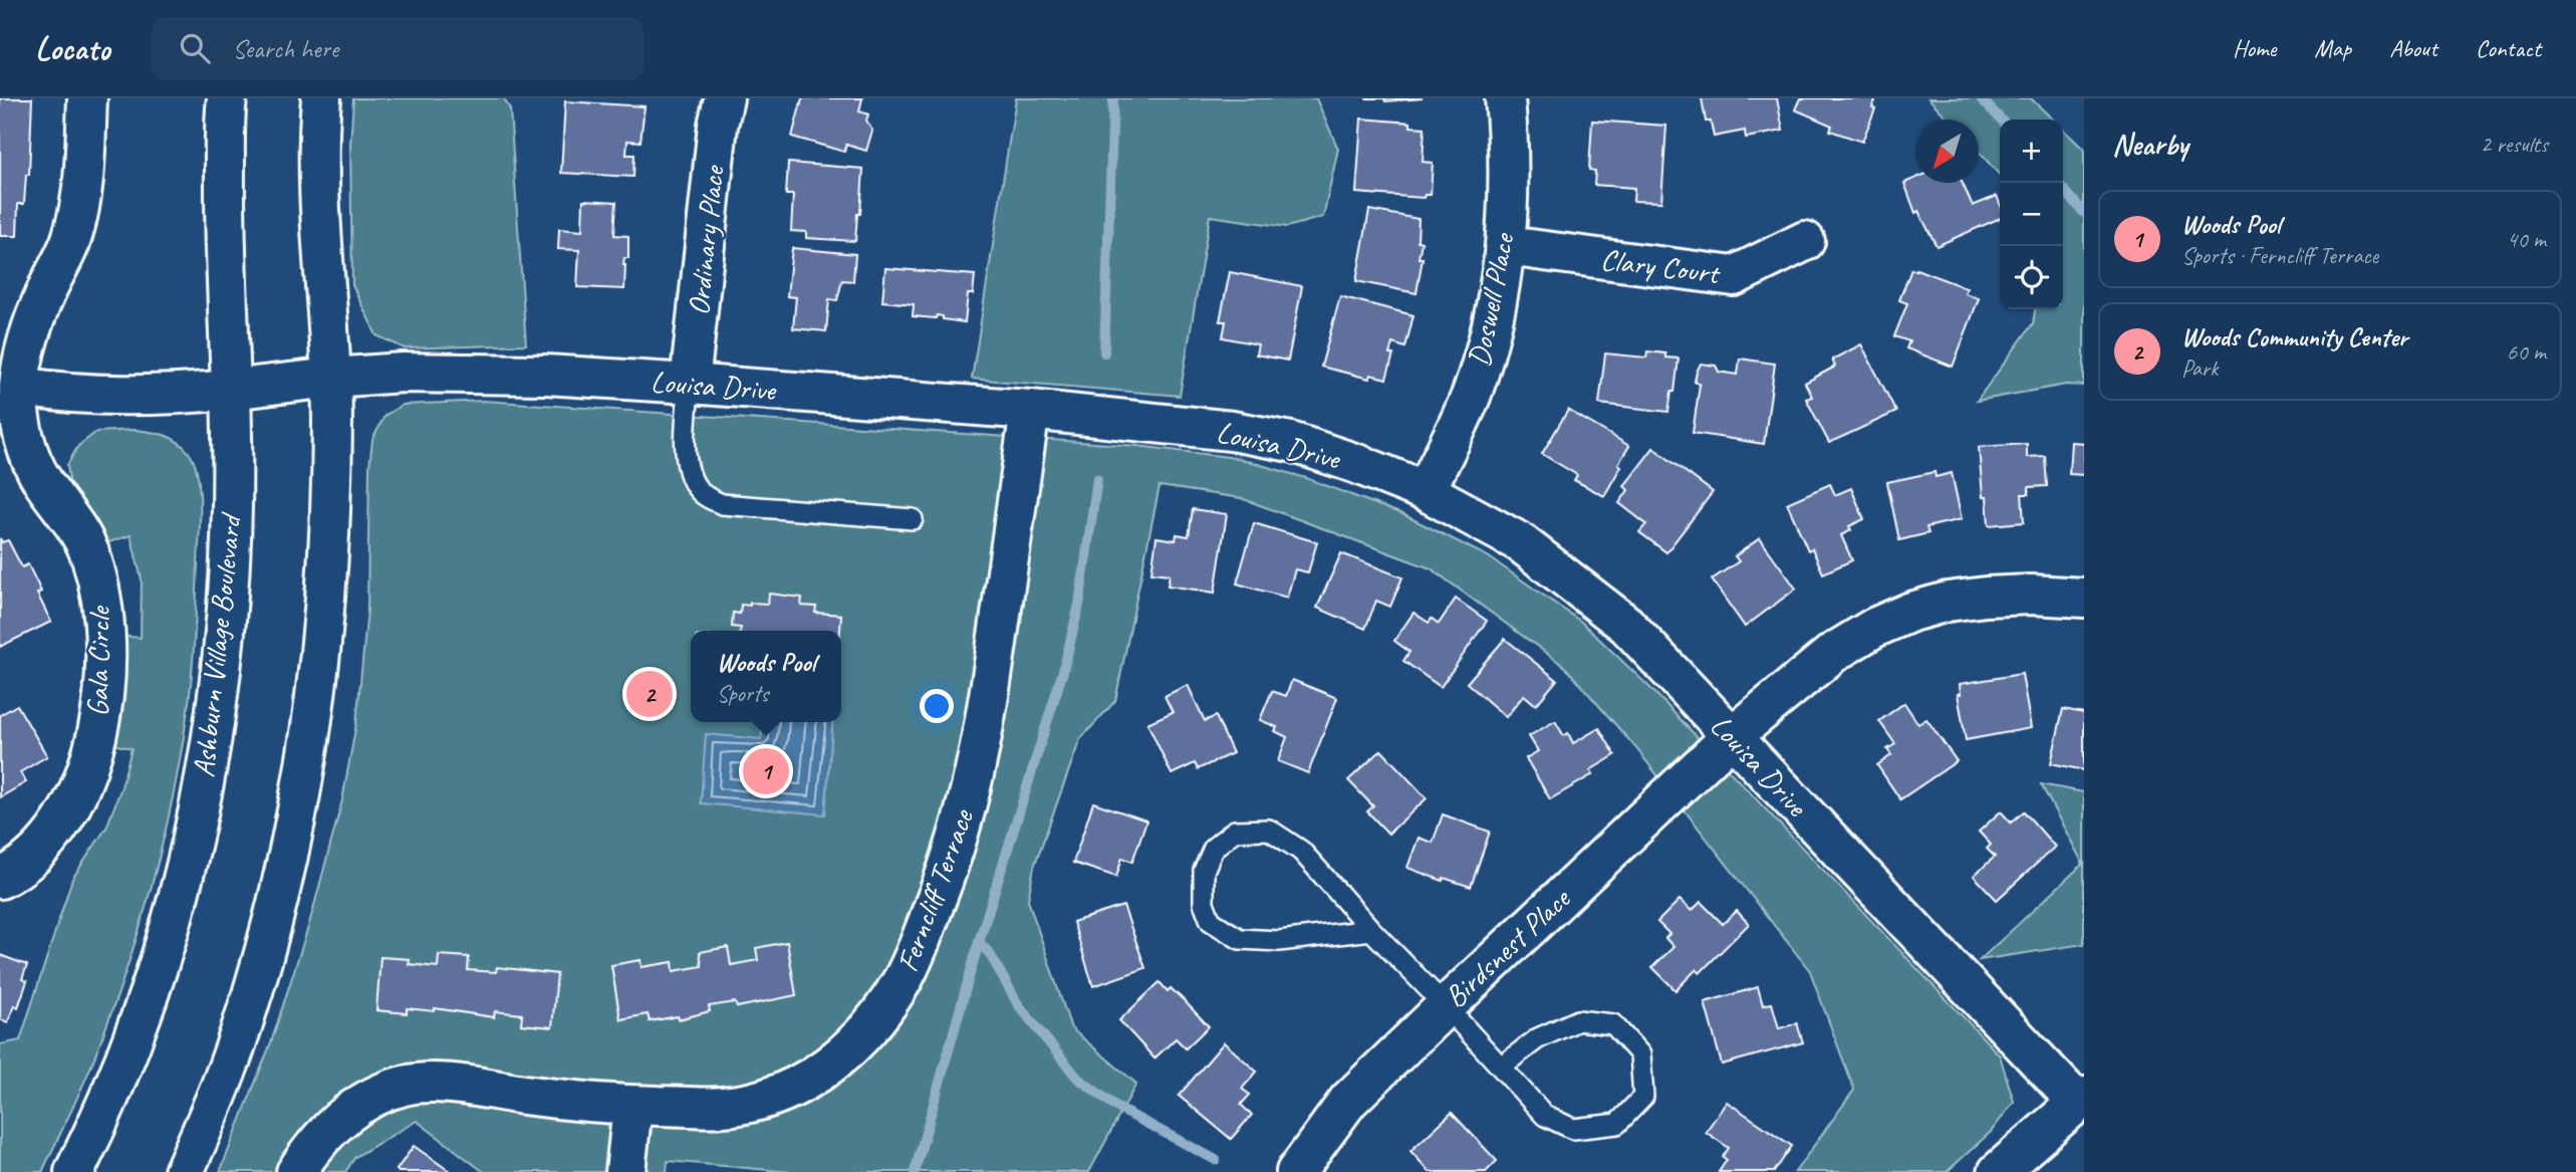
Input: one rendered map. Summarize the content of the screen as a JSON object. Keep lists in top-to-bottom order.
{
  "streets": {
    "street": [
      "Ordinary Place",
      "Clary Court",
      "Doswell Place",
      "Louisa Drive",
      "Ashburn Village Boulevard",
      "Gala Circle",
      "Ferncliff Terrace",
      "Birdsnest Place"
    ]
  },
  "crossings": [
    ["Ordinary Place", "Louisa Drive"],
    ["Clary Court", "Doswell Place"],
    ["Doswell Place", "Louisa Drive"],
    ["Louisa Drive", "Ashburn Village Boulevard"],
    ["Louisa Drive", "Ferncliff Terrace"],
    ["Louisa Drive", "Birdsnest Place"]
  ],
  "north": "bottom left",
  "page": {
    "header": "Locato",
    "search": "Search here",
    "nav": [
      "Home",
      "Map",
      "About",
      "Contact"
    ],
    "heading": ["Nearby", "2 results"],
    "map_buttons": ["+", "−"],
    "list": [
      {
        "mark": "1",
        "name": "Woods Pool",
        "note": "Sports · Ferncliff Terrace",
        "value": "40 m"
      },
      {
        "mark": "2",
        "name": "Woods Community Center",
        "note": "Park",
        "value": "60 m"
      }
    ],
    "popup": ["Woods Pool", "Sports"],
    "pins": ["2", "1"]
  }
}
